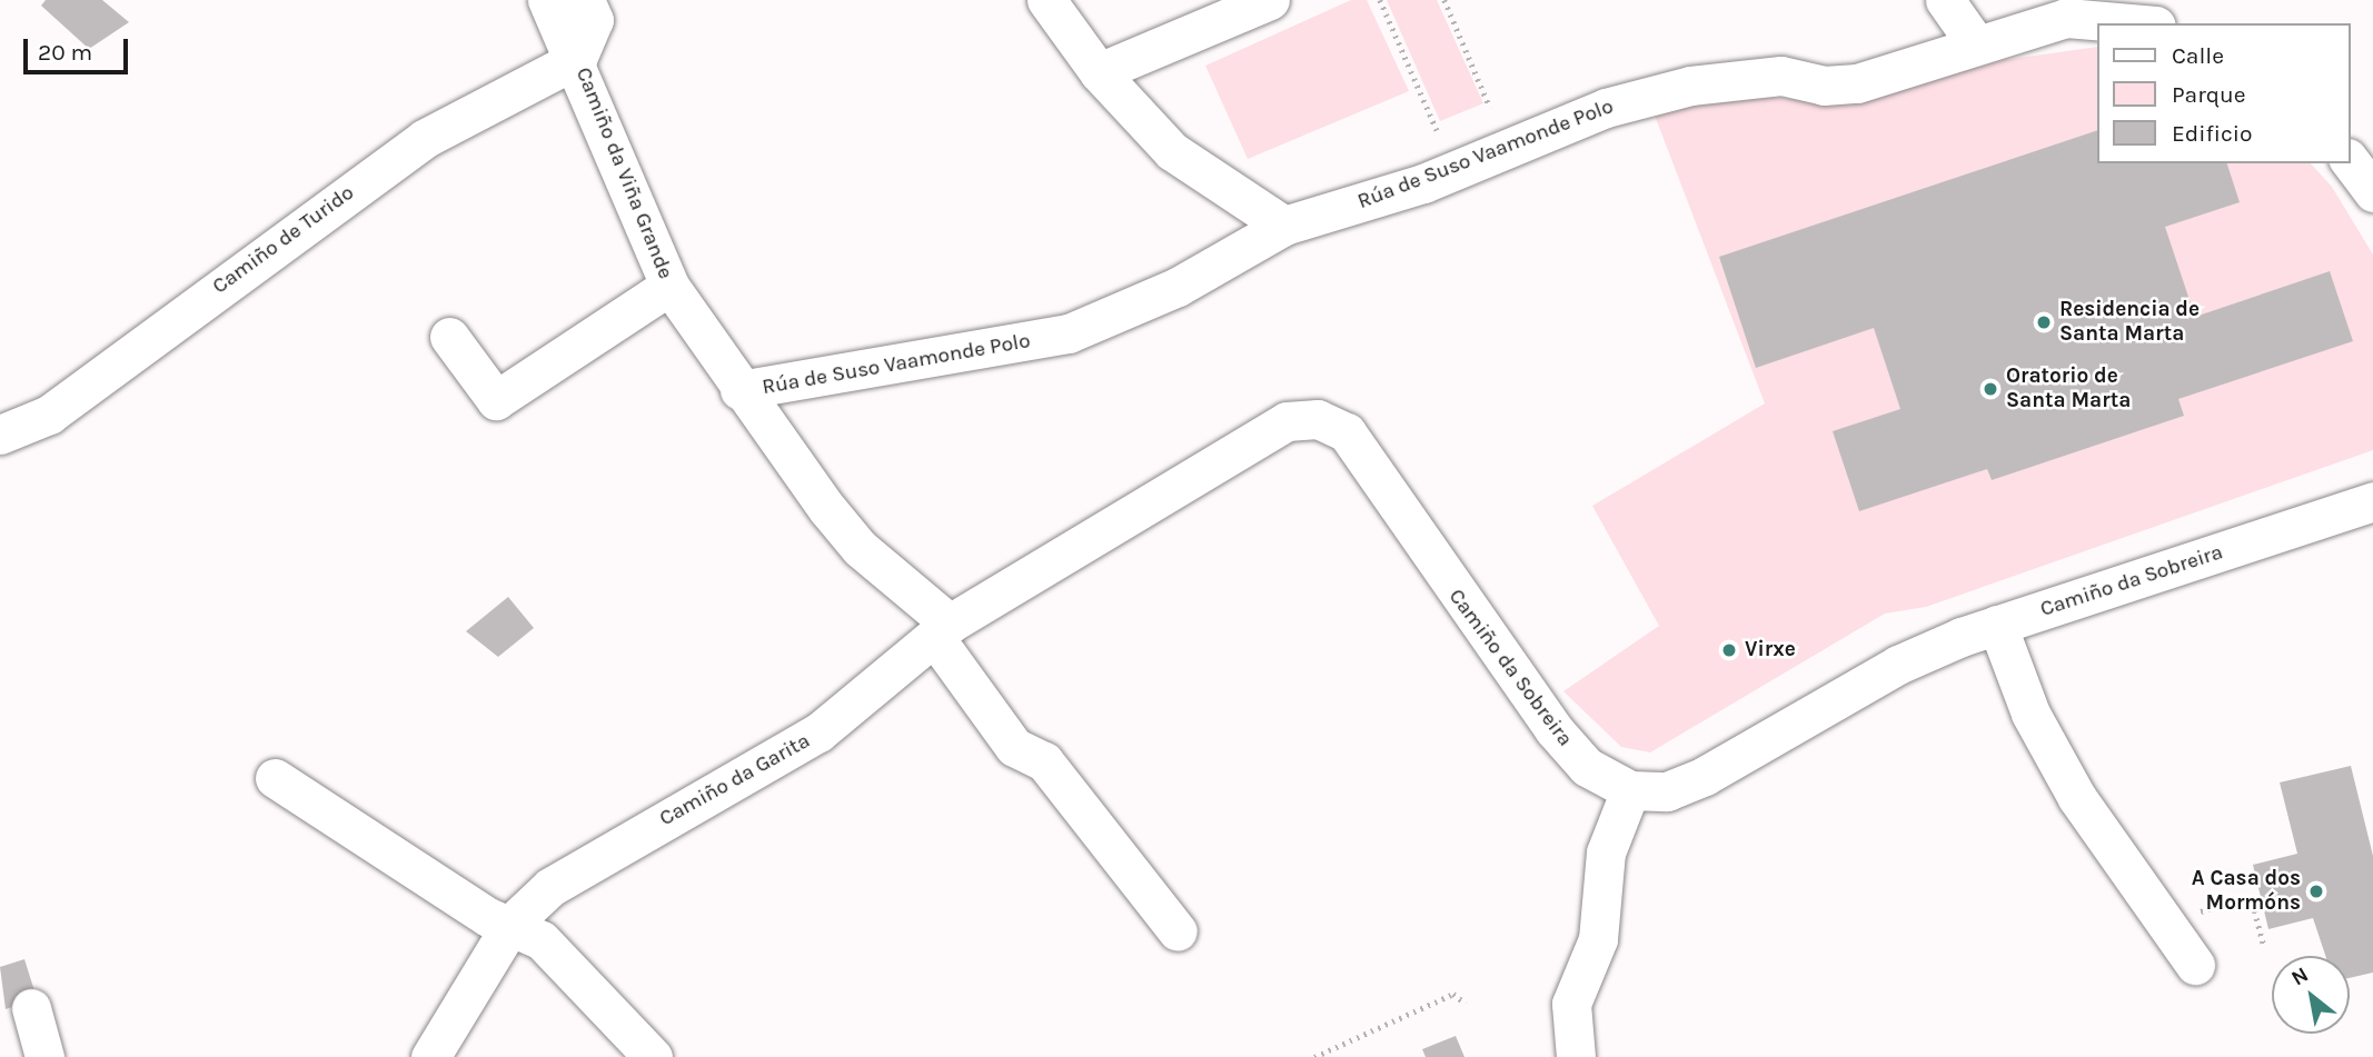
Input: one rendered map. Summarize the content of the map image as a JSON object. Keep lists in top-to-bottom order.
{
  "streets": {
    "street": [
      "Rúa de Suso Vaamonde Polo",
      "Camiño da Viña Grande",
      "Camiño de Turido",
      "Camiño da Sobreira",
      "Camiño da Garita"
    ]
  },
  "crossings": [
    ["Rúa de Suso Vaamonde Polo", "Camiño da Viña Grande"],
    ["Camiño da Viña Grande", "Camiño de Turido"],
    ["Camiño da Viña Grande", "Camiño da Sobreira"],
    ["Camiño da Viña Grande", "Camiño da Garita"],
    ["Camiño da Sobreira", "Camiño da Garita"]
  ],
  "places": [
    "Residencia de Santa Marta",
    "Oratorio de Santa Marta",
    "Virxe",
    "A Casa dos Mormóns"
  ],
  "legend": ["Calle", "Parque", "Edificio"],
  "scale_bar": "20 m",
  "north": "top left"
}
